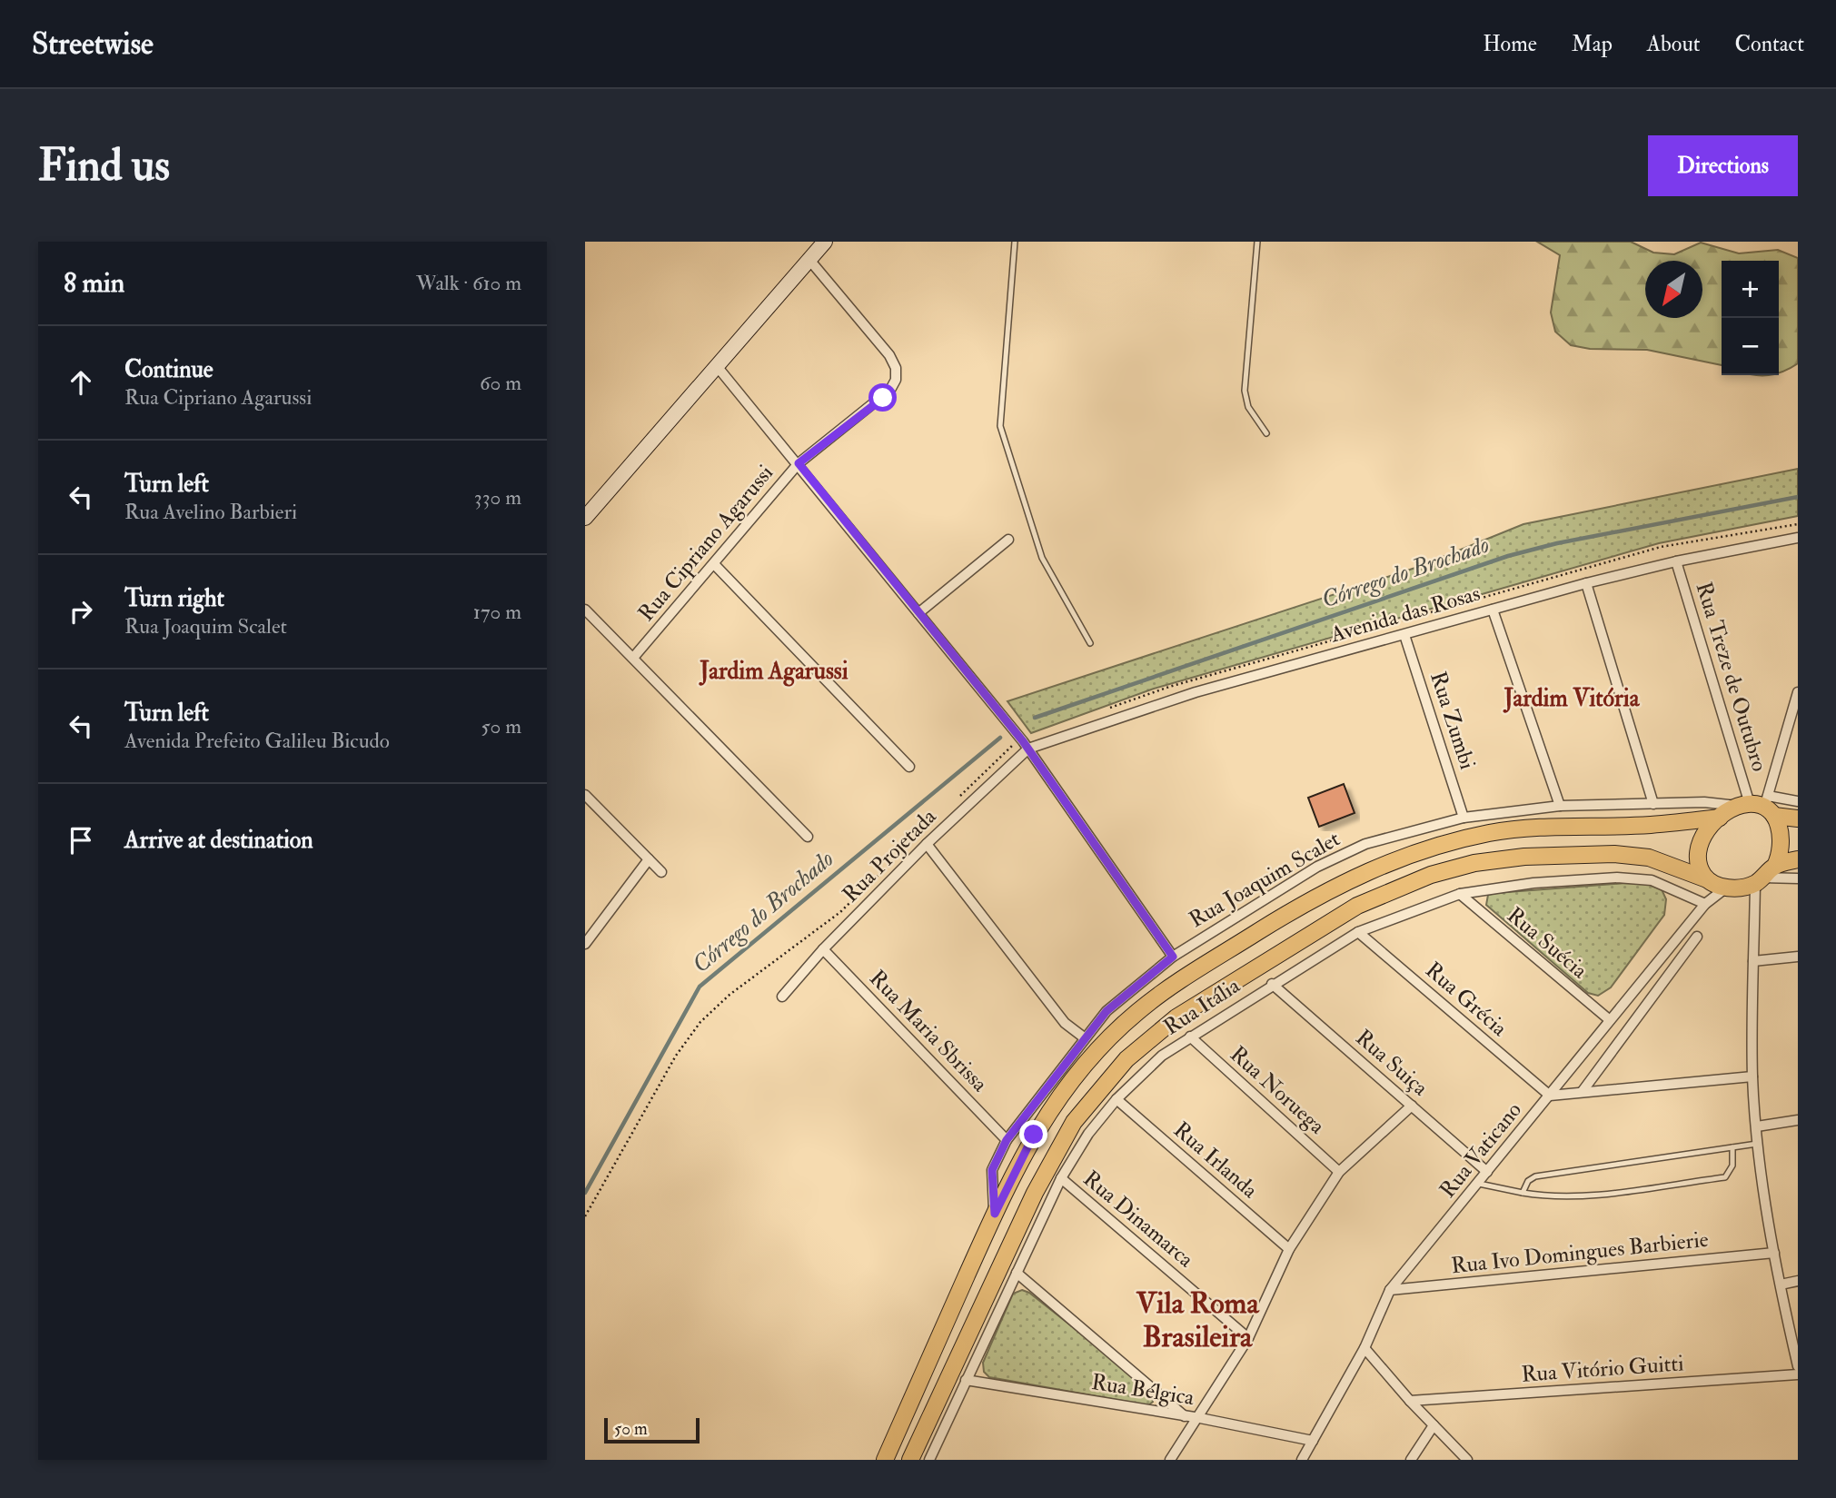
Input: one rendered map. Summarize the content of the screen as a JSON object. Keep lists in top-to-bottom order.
{
  "streets": {
    "street": [
      "Rua Cipriano Agarussi",
      "Avenida das Rosas",
      "Rua Treze de Outubro",
      "Rua Zumbi",
      "Rua Projetada",
      "Rua Joaquim Scalet",
      "Rua Suécia",
      "Rua Grécia",
      "Rua Itália",
      "Rua Maria Sbrissa",
      "Rua Suiça",
      "Rua Noruega",
      "Rua Vaticano",
      "Rua Irlanda",
      "Rua Dinamarca",
      "Rua Ivo Domingues Barbierie",
      "Rua Vitório Guitti",
      "Rua Bélgica"
    ]
  },
  "crossings": [
    ["Avenida das Rosas", "Rua Treze de Outubro"],
    ["Avenida das Rosas", "Rua Zumbi"],
    ["Avenida das Rosas", "Rua Projetada"],
    ["Rua Treze de Outubro", "Rua Joaquim Scalet"],
    ["Rua Treze de Outubro", "Rua Vaticano"],
    ["Rua Zumbi", "Rua Joaquim Scalet"],
    ["Rua Projetada", "Rua Maria Sbrissa"],
    ["Rua Joaquim Scalet", "Rua Maria Sbrissa"],
    ["Rua Joaquim Scalet", "Rua Vaticano"],
    ["Rua Suécia", "Rua Itália"],
    ["Rua Suécia", "Rua Vaticano"],
    ["Rua Grécia", "Rua Itália"],
    ["Rua Grécia", "Rua Vaticano"],
    ["Rua Itália", "Rua Suiça"],
    ["Rua Itália", "Rua Noruega"],
    ["Rua Itália", "Rua Vaticano"],
    ["Rua Itália", "Rua Irlanda"],
    ["Rua Itália", "Rua Dinamarca"],
    ["Rua Itália", "Rua Bélgica"],
    ["Rua Suiça", "Rua Vaticano"],
    ["Rua Vaticano", "Rua Ivo Domingues Barbierie"],
    ["Rua Vaticano", "Rua Bélgica"]
  ],
  "districts": ["Jardim Agarussi", "Jardim Vitória", "Vila Roma Brasileira"],
  "water": ["Córrego do Brochado"],
  "scale_bar": "50 m",
  "north": "bottom left",
  "page": {
    "header": "Streetwise",
    "nav": [
      "Home",
      "Map",
      "About",
      "Contact"
    ],
    "buttons": "Directions",
    "title": "Find us",
    "heading": ["8 min", "Walk · 610 m"],
    "map_buttons": ["+", "−"],
    "list": [
      ["Continue", "Rua Cipriano Agarussi", "60 m"],
      ["Turn left", "Rua Avelino Barbieri", "330 m"],
      ["Turn right", "Rua Joaquim Scalet", "170 m"],
      ["Turn left", "Avenida Prefeito Galileu Bicudo", "50 m"],
      "Arrive at destination"
    ],
    "scale": "50 m"
  }
}
